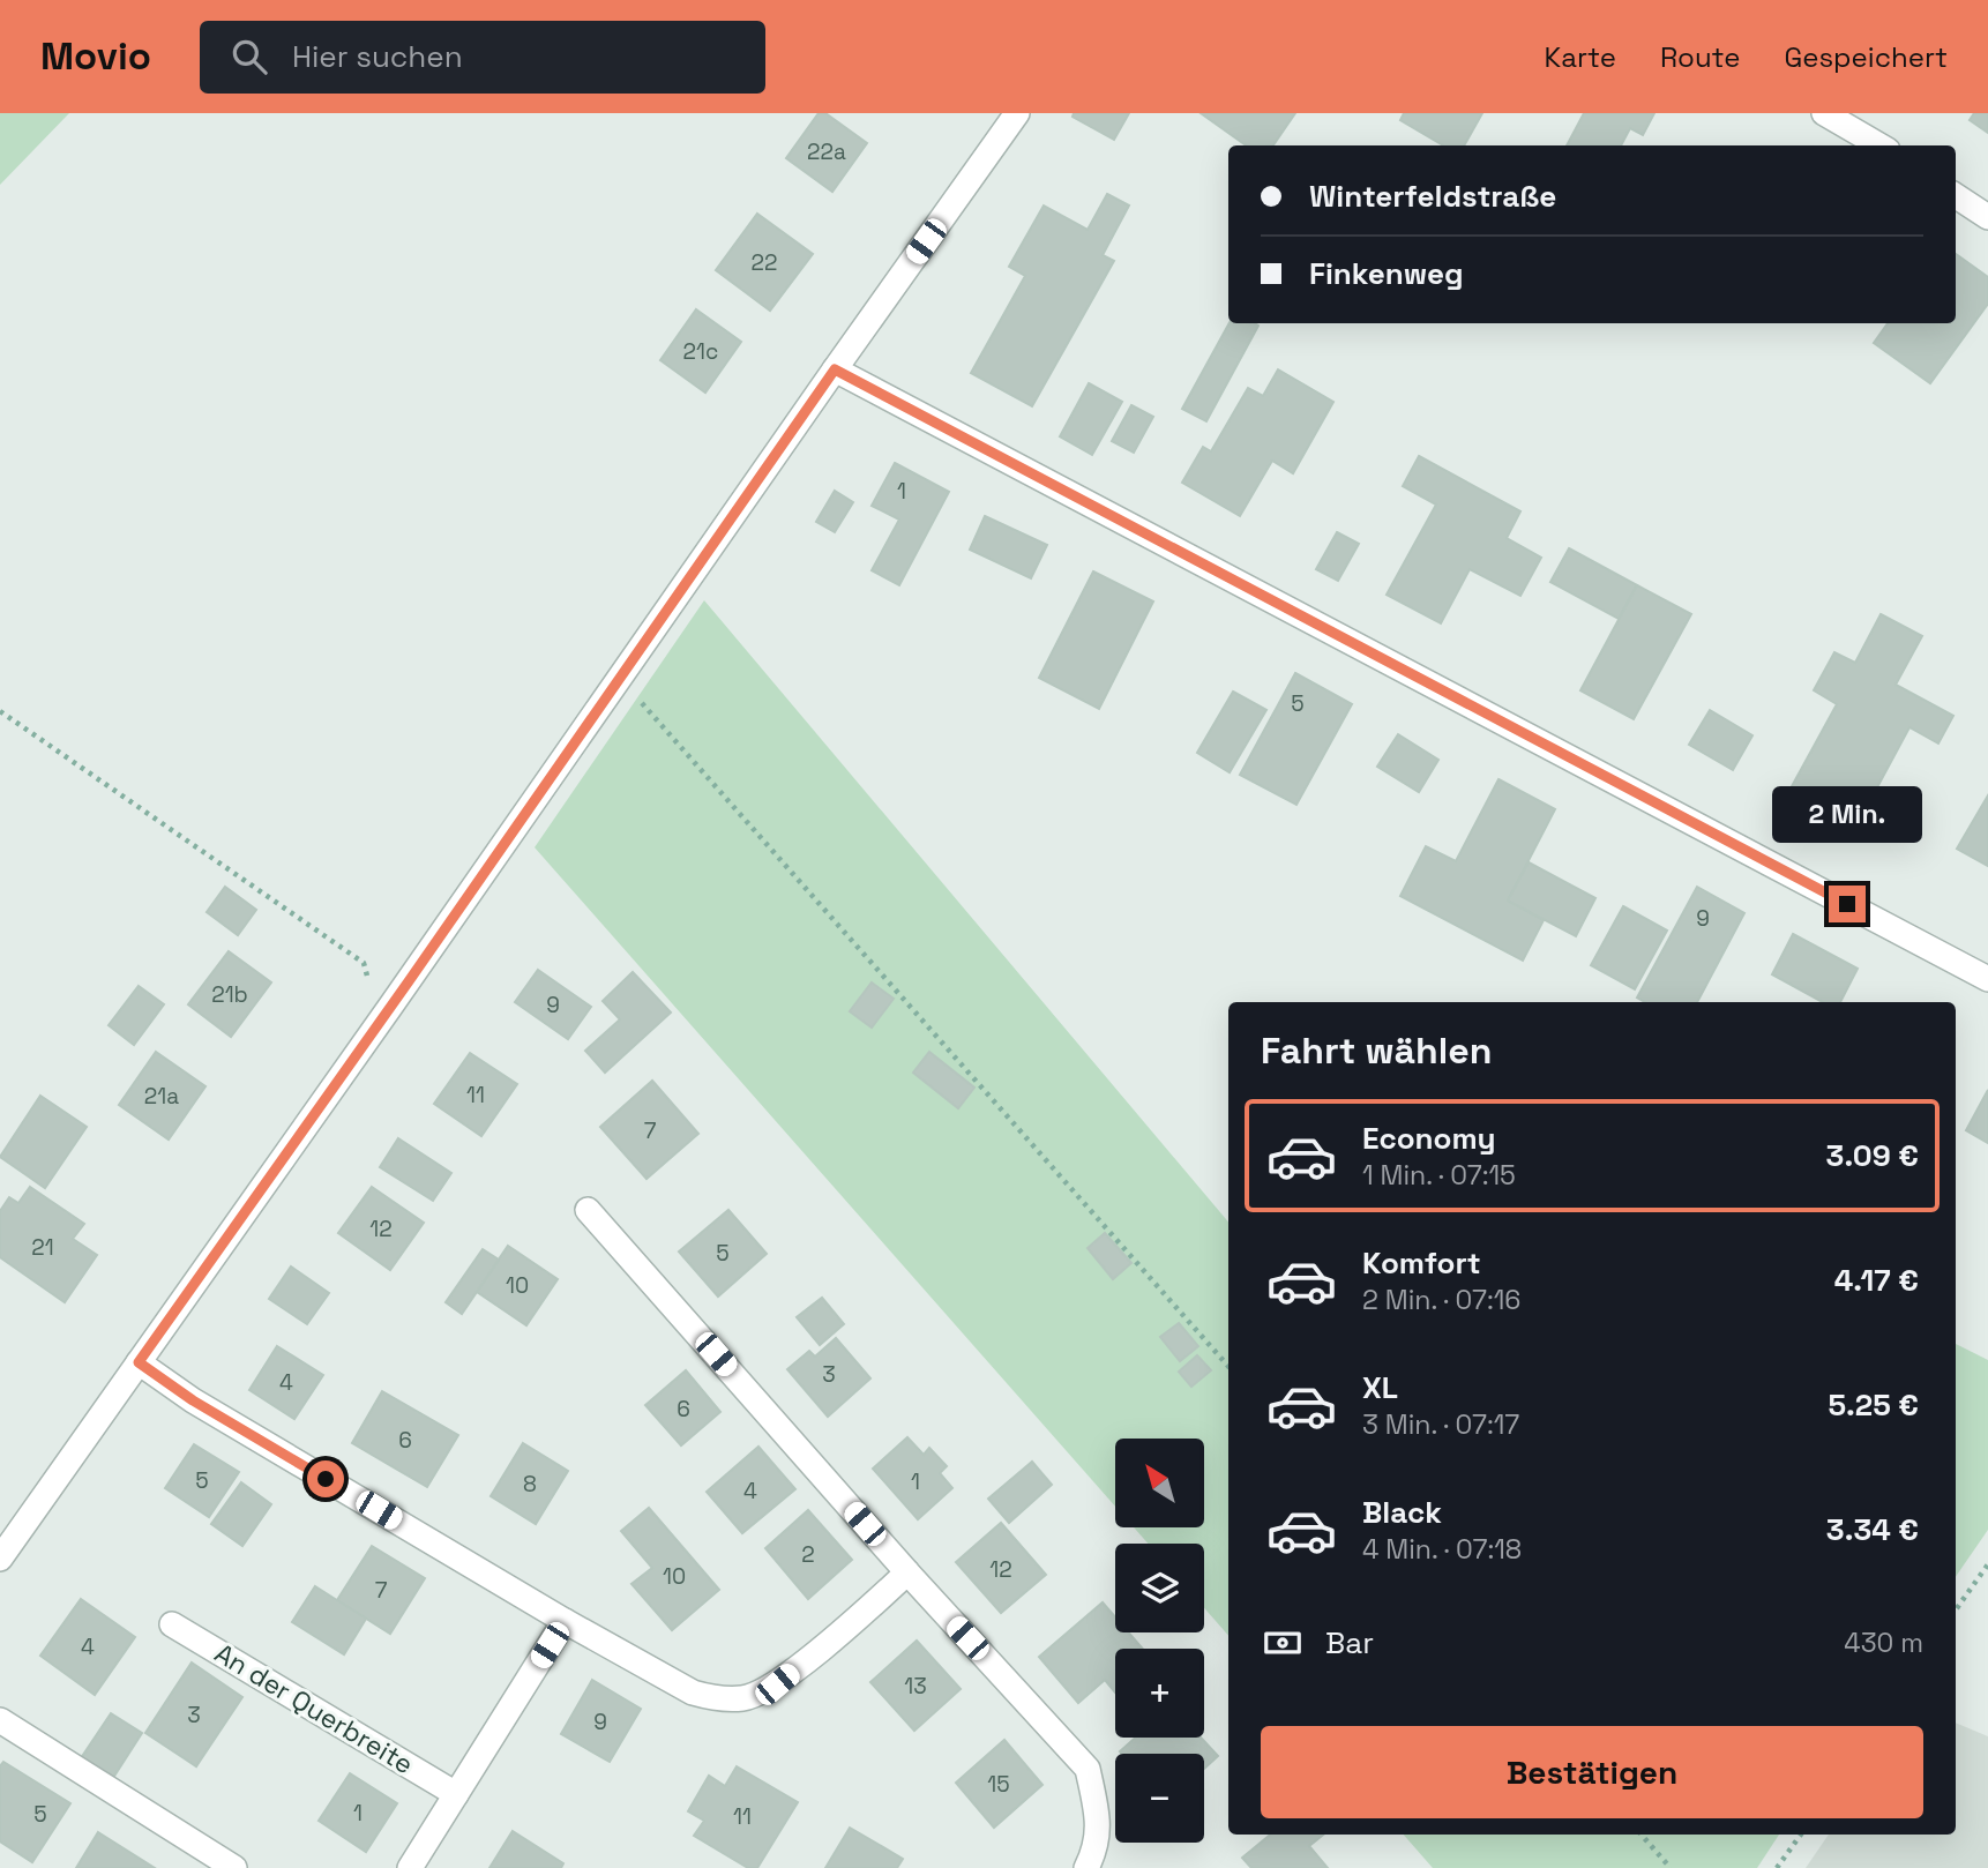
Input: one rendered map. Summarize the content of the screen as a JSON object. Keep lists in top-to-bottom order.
{
  "streets": {
    "street": ["An der Querbreite"]
  },
  "house_numbers": [
    "22a",
    "22",
    "21c",
    "1",
    "5",
    "9",
    "21b",
    "9",
    "11",
    "21a",
    "7",
    "12",
    "21",
    "5",
    "10",
    "3",
    "4",
    "6",
    "6",
    "5",
    "1",
    "8",
    "4",
    "2",
    "12",
    "10",
    "7",
    "4",
    "13",
    "3",
    "9",
    "15",
    "1",
    "5",
    "11"
  ],
  "north": "top left",
  "page": {
    "header": "Movio",
    "search": "Hier suchen",
    "nav": ["Karte", "Route", "Gespeichert"],
    "banner": ["Winterfeldstraße", "Finkenweg"],
    "bubble": "2 Min.",
    "heading": "Fahrt wählen",
    "list": [
      {
        "name": "Economy",
        "note": "1 Min. · 07:15",
        "value": "3.09 €"
      },
      {
        "name": "Komfort",
        "note": "2 Min. · 07:16",
        "value": "4.17 €"
      },
      {
        "name": "XL",
        "note": "3 Min. · 07:17",
        "value": "5.25 €"
      },
      {
        "name": "Black",
        "note": "4 Min. · 07:18",
        "value": "3.34 €"
      }
    ],
    "map_buttons": ["+", "−"],
    "pay": ["Bar", "430 m"],
    "buttons": "Bestätigen"
  }
}
